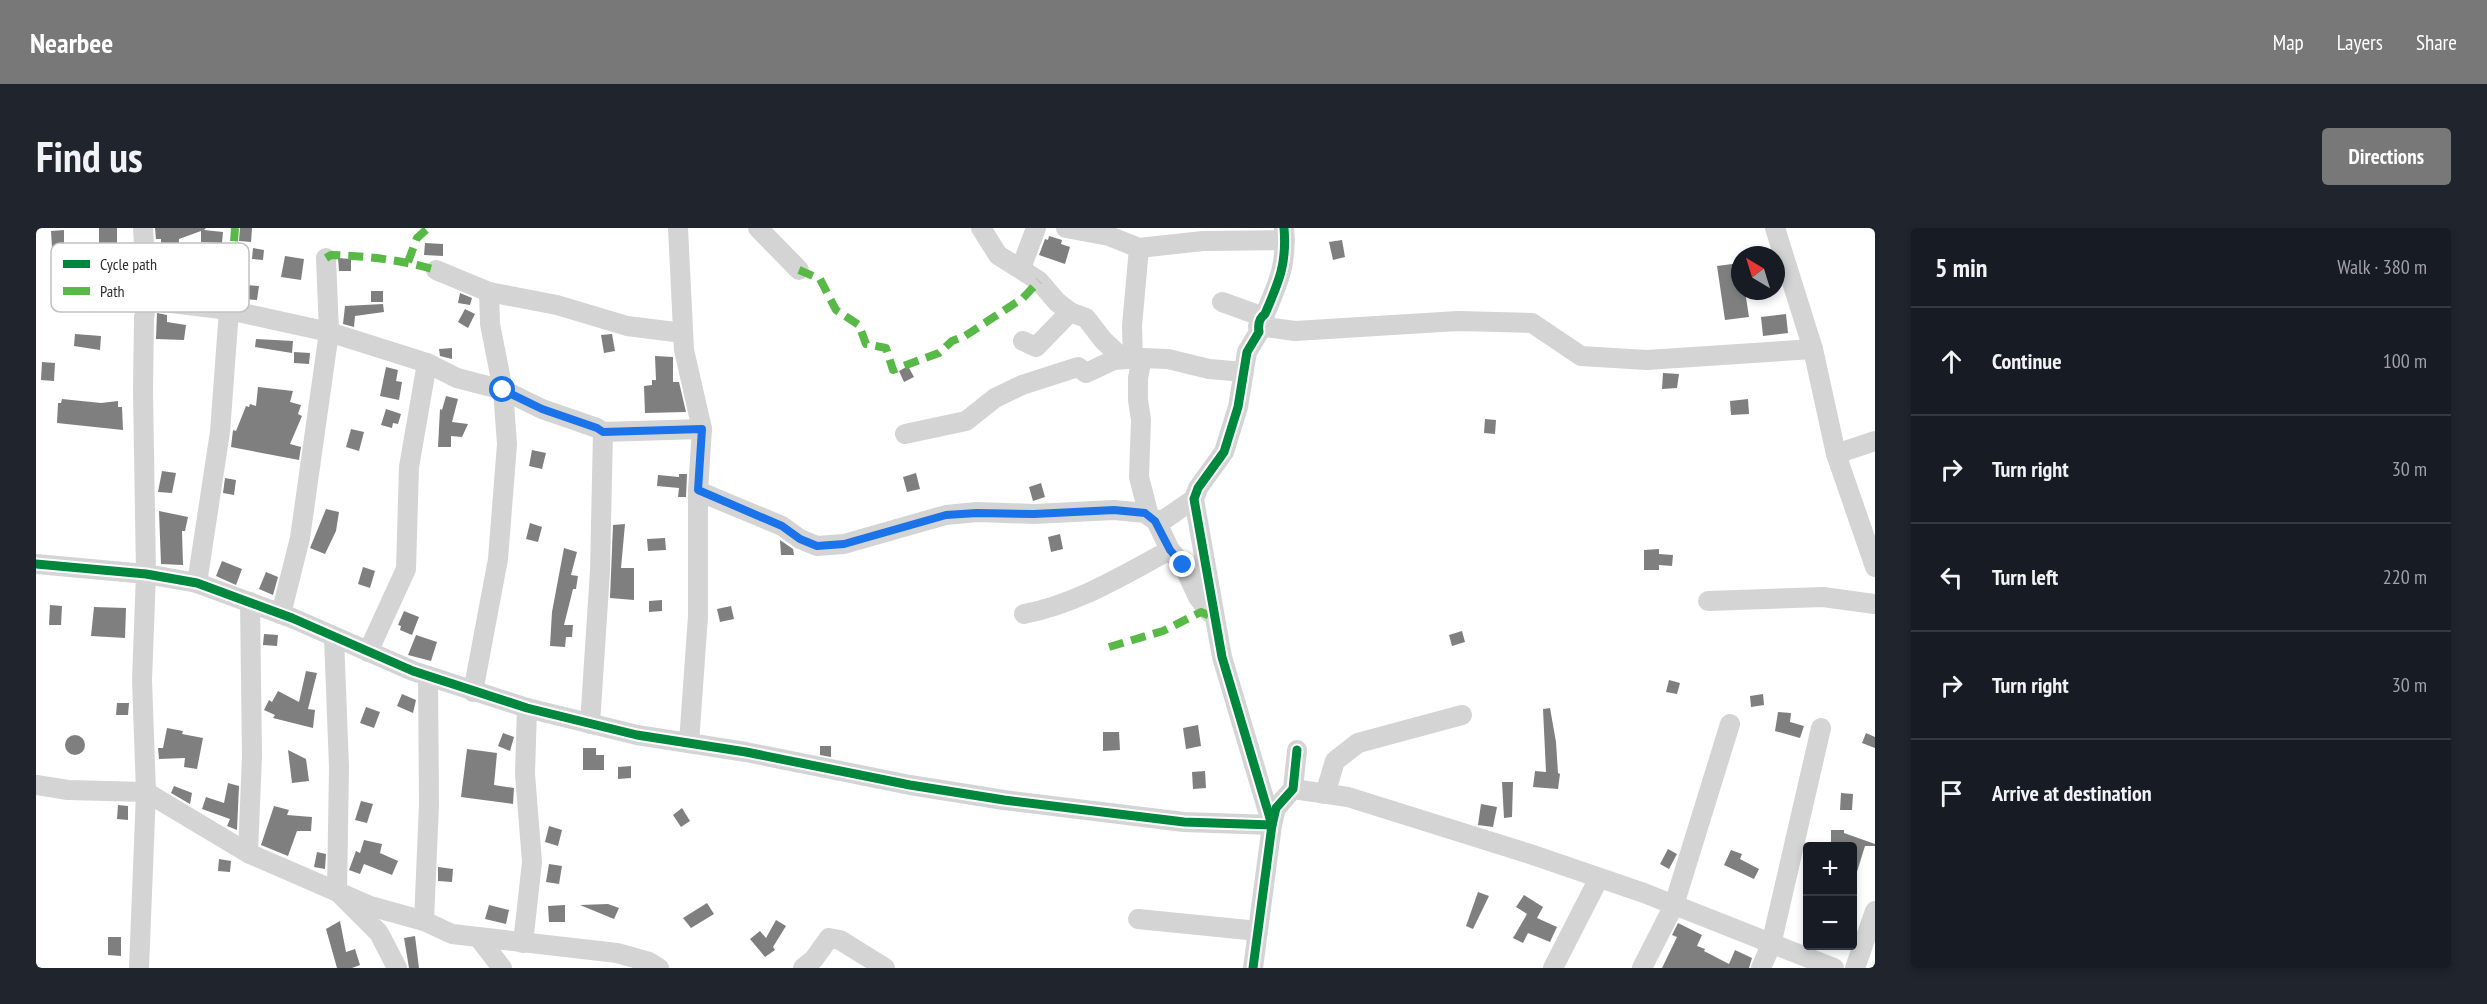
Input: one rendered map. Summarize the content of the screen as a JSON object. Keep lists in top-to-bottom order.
{
  "legend": ["Cycle path", "Path"],
  "north": "top left",
  "page": {
    "header": "Nearbee",
    "nav": ["Map", "Layers", "Share"],
    "buttons": "Directions",
    "title": "Find us",
    "heading": ["5 min", "Walk · 380 m"],
    "list": [
      ["Continue", "100 m"],
      ["Turn right", "30 m"],
      ["Turn left", "220 m"],
      ["Turn right", "30 m"],
      "Arrive at destination"
    ],
    "map_buttons": ["+", "−"]
  }
}
